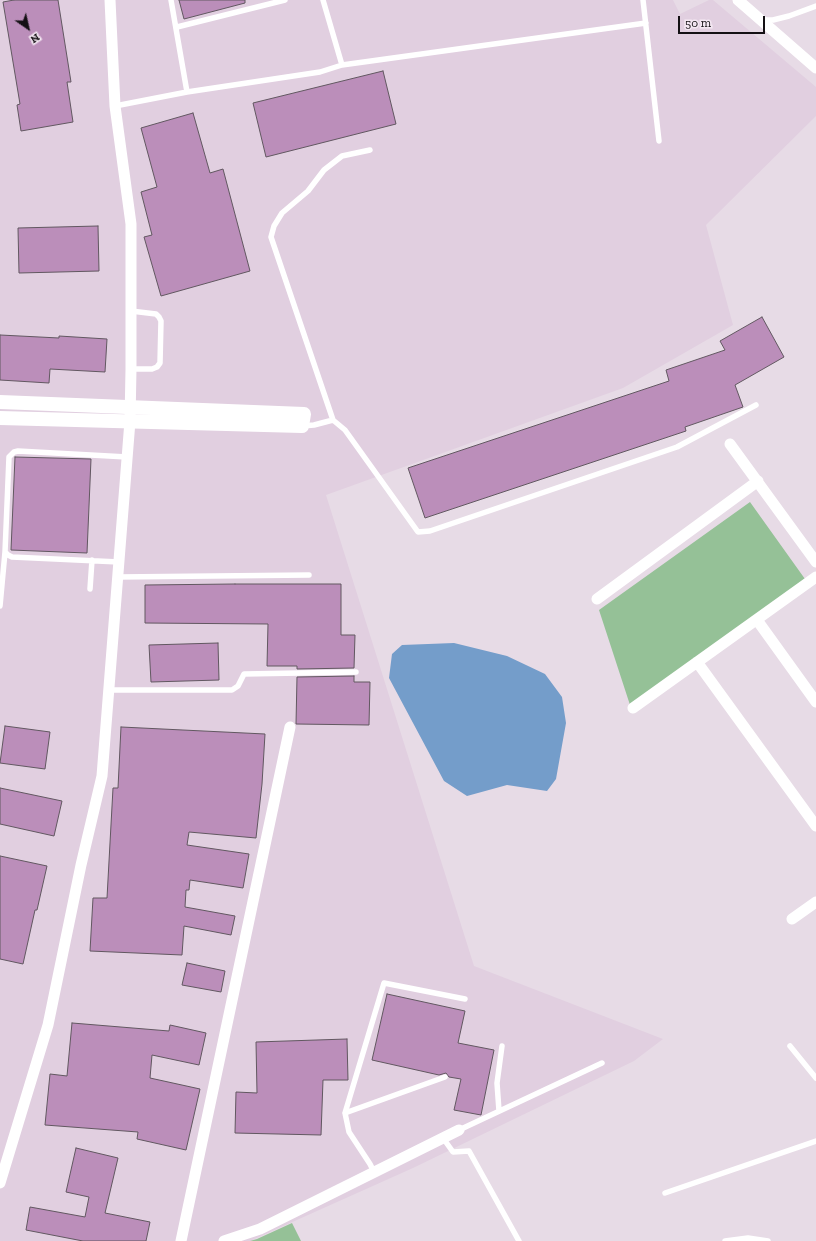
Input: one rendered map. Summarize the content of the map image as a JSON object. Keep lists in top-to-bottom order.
{
  "scale_bar": "50 m",
  "north": "bottom right"
}
